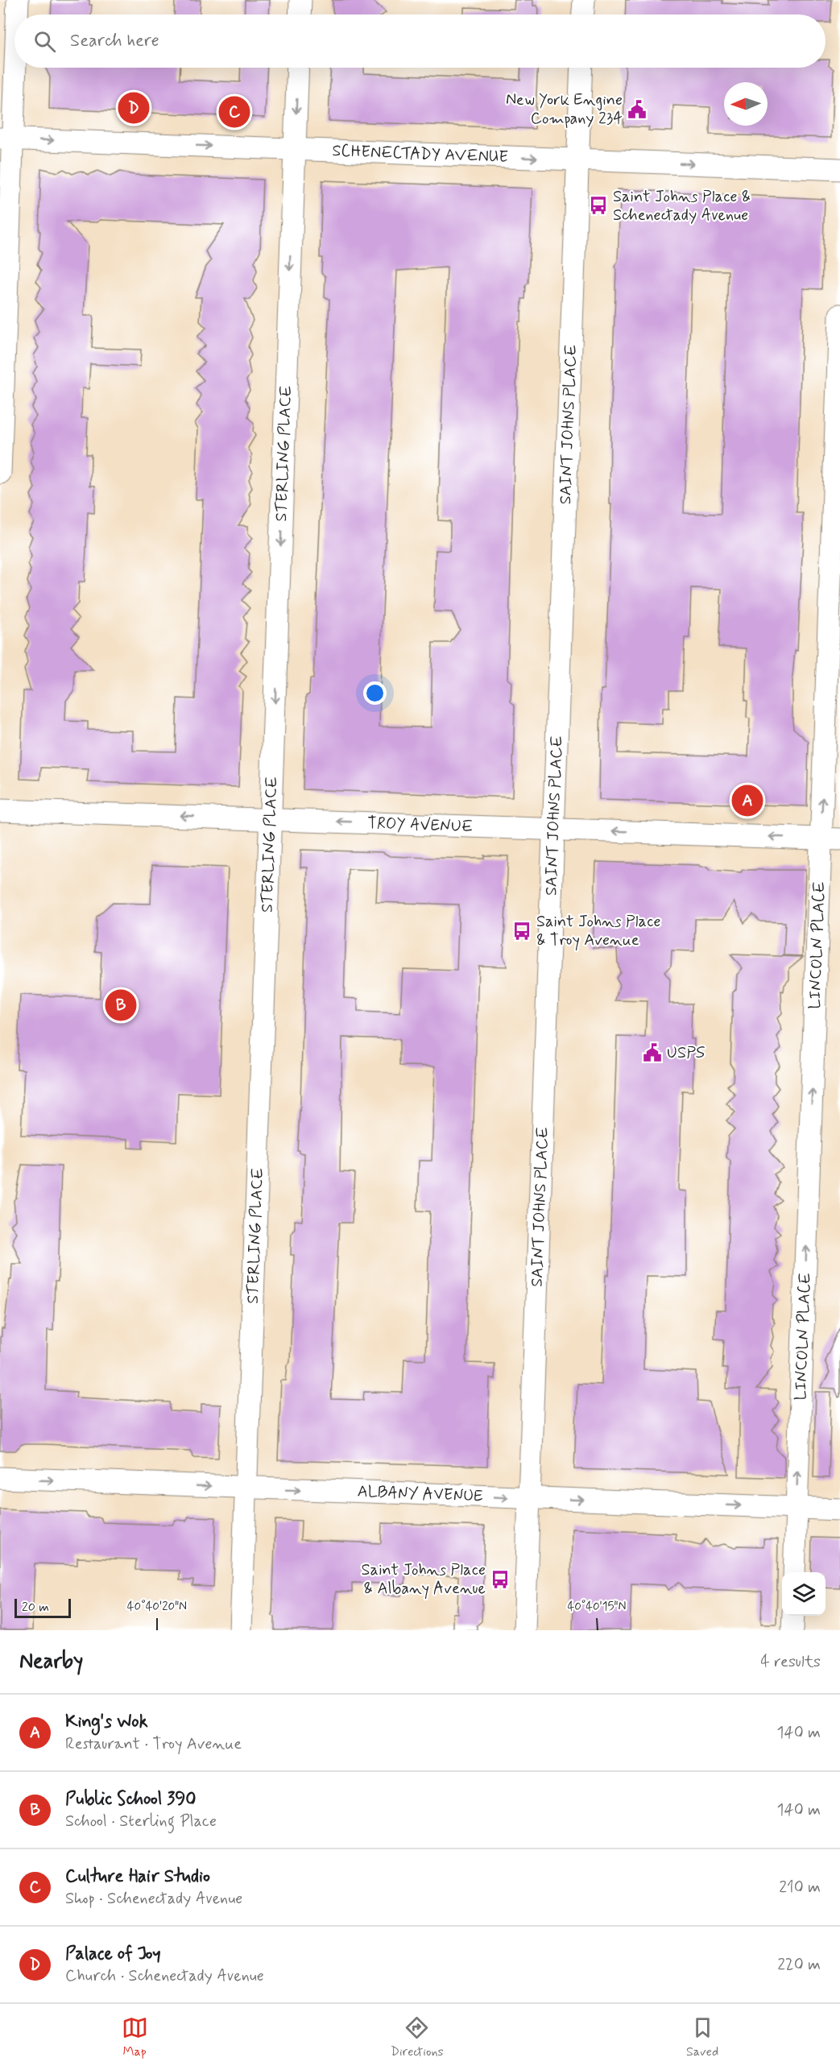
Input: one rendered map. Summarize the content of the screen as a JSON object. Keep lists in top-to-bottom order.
{
  "streets": {
    "street": [
      "SCHENECTADY AVENUE",
      "SAINT JOHNS PLACE",
      "STERLING PLACE",
      "TROY AVENUE",
      "LINCOLN PLACE",
      "ALBANY AVENUE"
    ]
  },
  "crossings": [
    ["SCHENECTADY AVENUE", "SAINT JOHNS PLACE"],
    ["SCHENECTADY AVENUE", "STERLING PLACE"],
    ["SAINT JOHNS PLACE", "TROY AVENUE"],
    ["SAINT JOHNS PLACE", "ALBANY AVENUE"],
    ["STERLING PLACE", "TROY AVENUE"],
    ["STERLING PLACE", "ALBANY AVENUE"],
    ["TROY AVENUE", "LINCOLN PLACE"],
    ["LINCOLN PLACE", "ALBANY AVENUE"]
  ],
  "one_way": [
    "SCHENECTADY AVENUE",
    "STERLING PLACE",
    "TROY AVENUE",
    "LINCOLN PLACE",
    "ALBANY AVENUE"
  ],
  "places": {
    "public building": ["New York Engine Company 234", "USPS"],
    "bus stop": ["Saint Johns Place & Schenectady Avenue", "Saint Johns Place & Troy Avenue", "Saint Johns Place & Albany Avenue"]
  },
  "scale_bar": "20 m",
  "north": "left",
  "page": {
    "search": "Search here",
    "pins": [
      "D",
      "C",
      "A",
      "B"
    ],
    "scale": "20 m",
    "heading": ["Nearby", "4 results"],
    "list": [
      {
        "mark": "A",
        "name": "King's Wok",
        "note": "Restaurant · Troy Avenue",
        "value": "140 m"
      },
      {
        "mark": "B",
        "name": "Public School 390",
        "note": "School · Sterling Place",
        "value": "140 m"
      },
      {
        "mark": "C",
        "name": "Culture Hair Studio",
        "note": "Shop · Schenectady Avenue",
        "value": "210 m"
      },
      {
        "mark": "D",
        "name": "Palace of Joy",
        "note": "Church · Schenectady Avenue",
        "value": "220 m"
      }
    ],
    "nav": ["Map", "Directions", "Saved"]
  },
  "coordinates": ["40°40'20\"N", "40°40'15\"N"]
}
